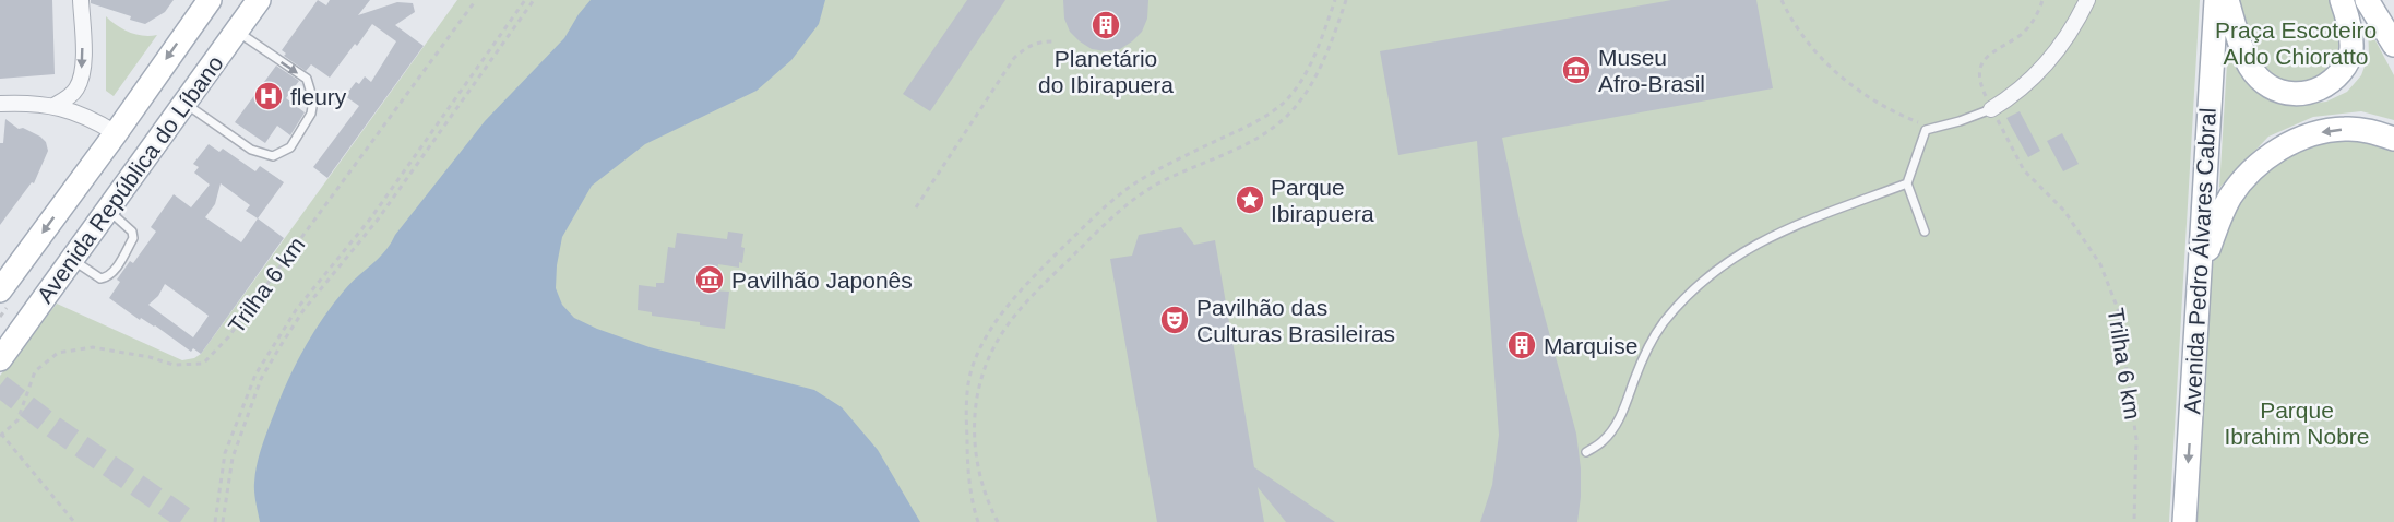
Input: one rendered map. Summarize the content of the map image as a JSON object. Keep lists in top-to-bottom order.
{
  "streets": {
    "main road": ["Avenida República do Líbano", "Avenida Pedro Álvares Cabral"],
    "path": ["Trilha 6 km"]
  },
  "one_way": ["Avenida Pedro Álvares Cabral"],
  "parks": ["Praça Escoteiro Aldo Chioratto", "Parque Ibrahim Nobre"],
  "places": {
    "building": ["Planetário do Ibirapuera", "Marquise"],
    "museum": ["Museu Afro-Brasil", "Pavilhão Japonês"],
    "hospital": ["fleury"],
    "place": ["Parque Ibirapuera"],
    "theatre": ["Pavilhão das Culturas Brasileiras"]
  }
}
